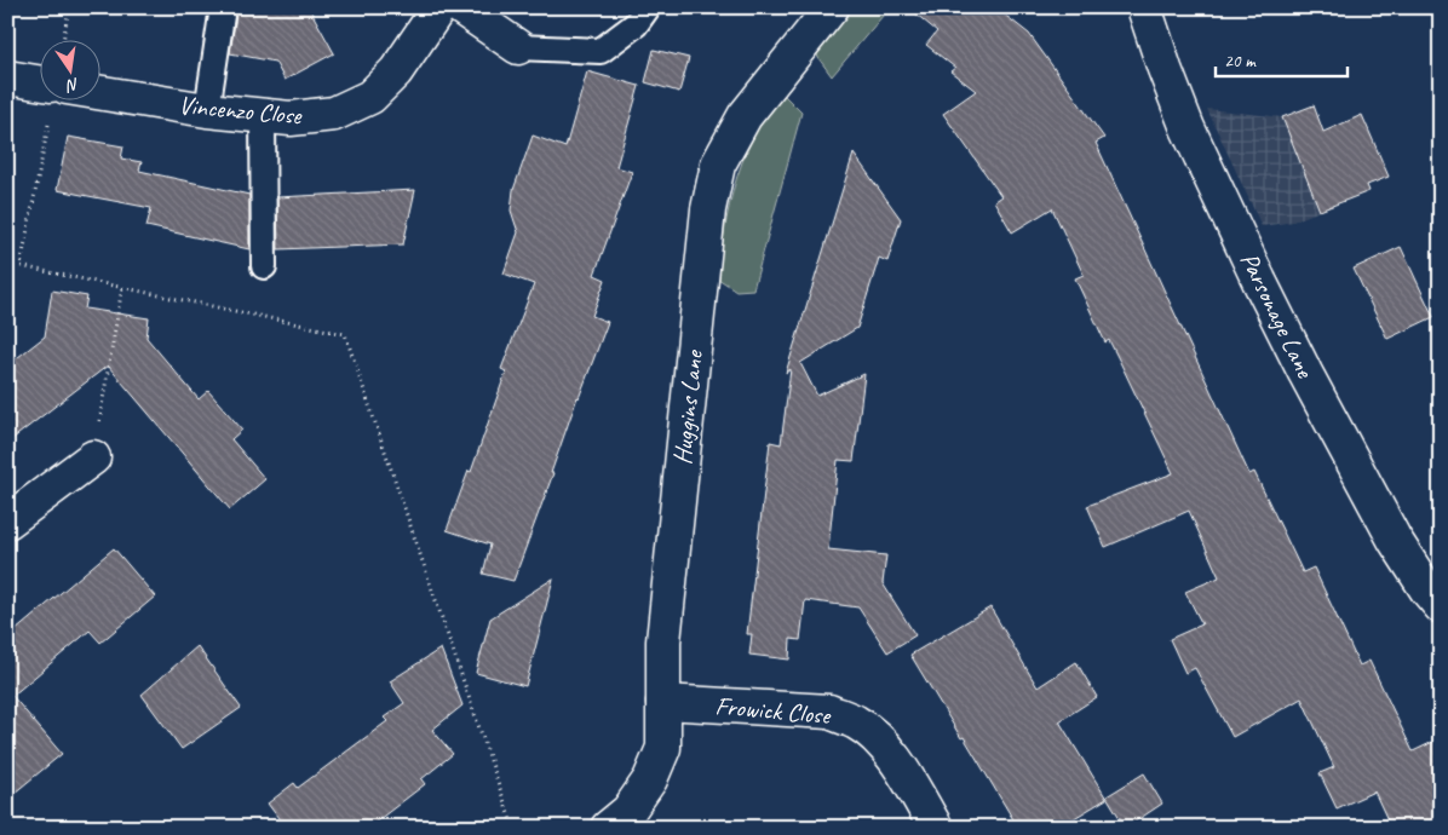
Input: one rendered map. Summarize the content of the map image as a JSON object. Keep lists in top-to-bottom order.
{
  "streets": {
    "street": [
      "Vincenzo Close",
      "Parsonage Lane",
      "Huggins Lane",
      "Frowick Close"
    ]
  },
  "crossings": [
    ["Huggins Lane", "Frowick Close"]
  ],
  "scale_bar": "20 m",
  "north": "bottom"
}
